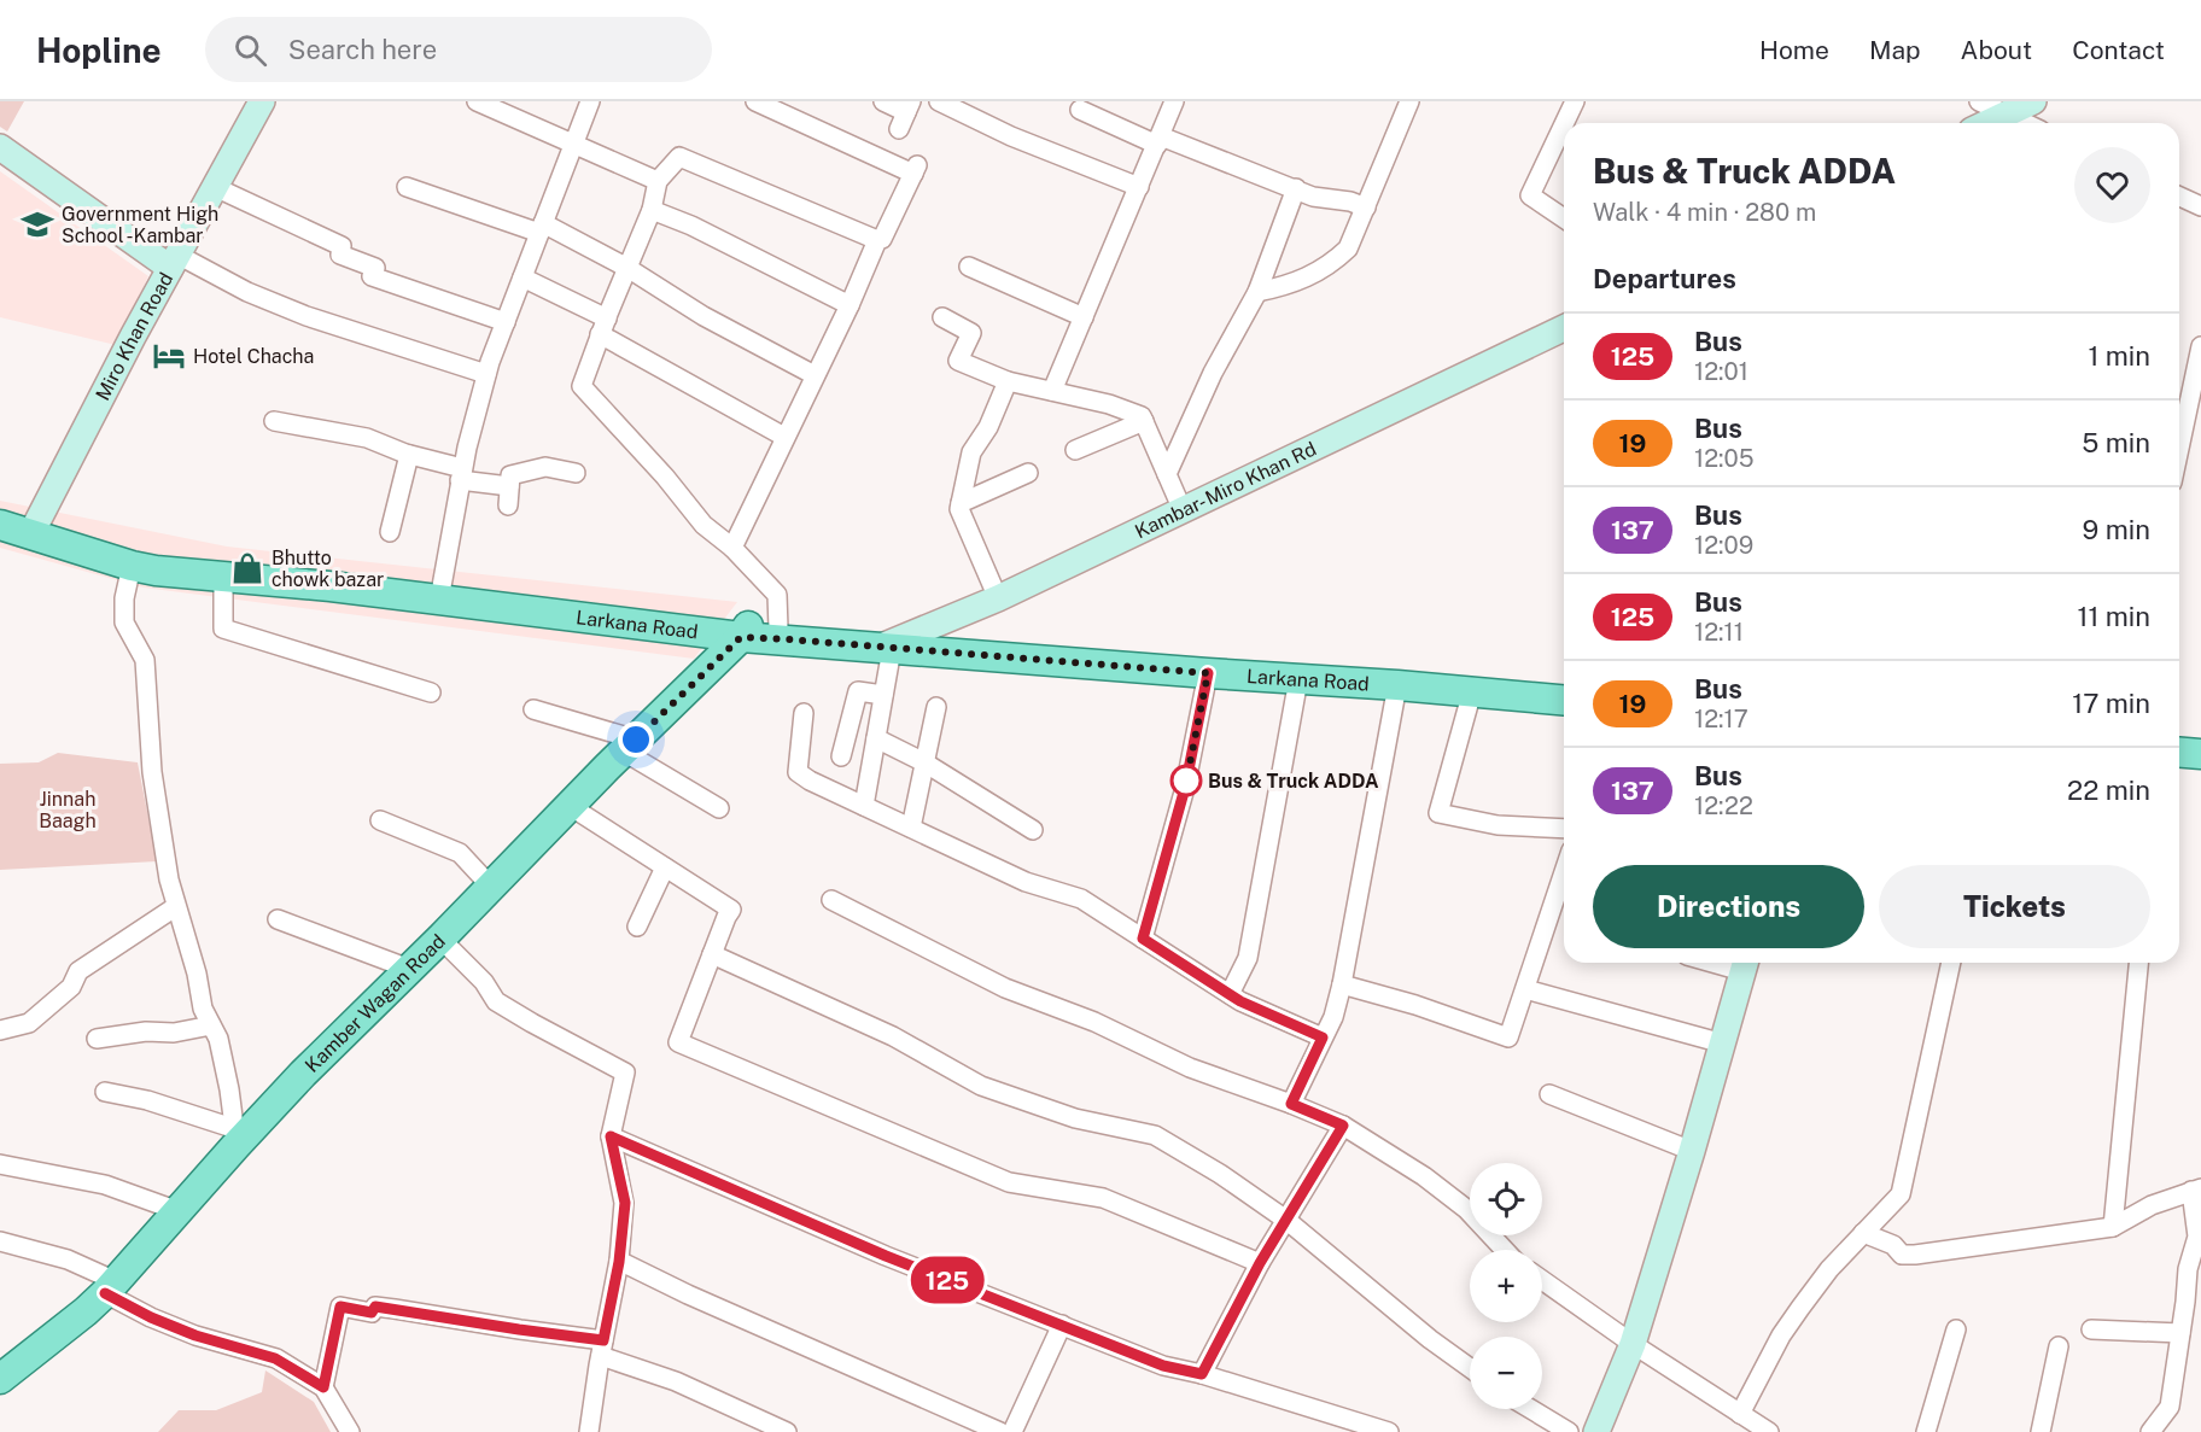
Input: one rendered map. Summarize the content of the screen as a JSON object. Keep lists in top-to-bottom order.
{
  "streets": {
    "main road": [
      "Miro Khan Road",
      "Kambar- Miro Khan Rd",
      "Larkana Road",
      "Kamber Wagan Road"
    ]
  },
  "crossings": [
    ["Miro Khan Road", "Larkana Road"],
    ["Kambar- Miro Khan Rd", "Larkana Road"],
    ["Larkana Road", "Kamber Wagan Road"]
  ],
  "parks": ["Jinnah Baagh"],
  "places": {
    "school or university": ["Government High School -Kambar"],
    "hotel": ["Hotel Chacha"],
    "shop": ["Bhutto chowk bazar"],
    "other": ["Bus & Truck ADDA"]
  },
  "lines": ["bus line 125"],
  "page": {
    "header": "Hopline",
    "search": "Search here",
    "nav": [
      "Home",
      "Map",
      "About",
      "Contact"
    ],
    "on_map": "125",
    "heading": [
      ["Bus & Truck ADDA", "Walk · 4 min · 280 m"],
      "Departures"
    ],
    "list": [
      {
        "mark": "125",
        "name": "Bus",
        "note": "12:01",
        "value": "1 min"
      },
      {
        "mark": "19",
        "name": "Bus",
        "note": "12:05",
        "value": "5 min"
      },
      {
        "mark": "137",
        "name": "Bus",
        "note": "12:09",
        "value": "9 min"
      },
      {
        "mark": "125",
        "name": "Bus",
        "note": "12:11",
        "value": "11 min"
      },
      {
        "mark": "19",
        "name": "Bus",
        "note": "12:17",
        "value": "17 min"
      },
      {
        "mark": "137",
        "name": "Bus",
        "note": "12:22",
        "value": "22 min"
      }
    ],
    "buttons": ["Directions", "Tickets"],
    "map_buttons": ["+", "−"]
  }
}
